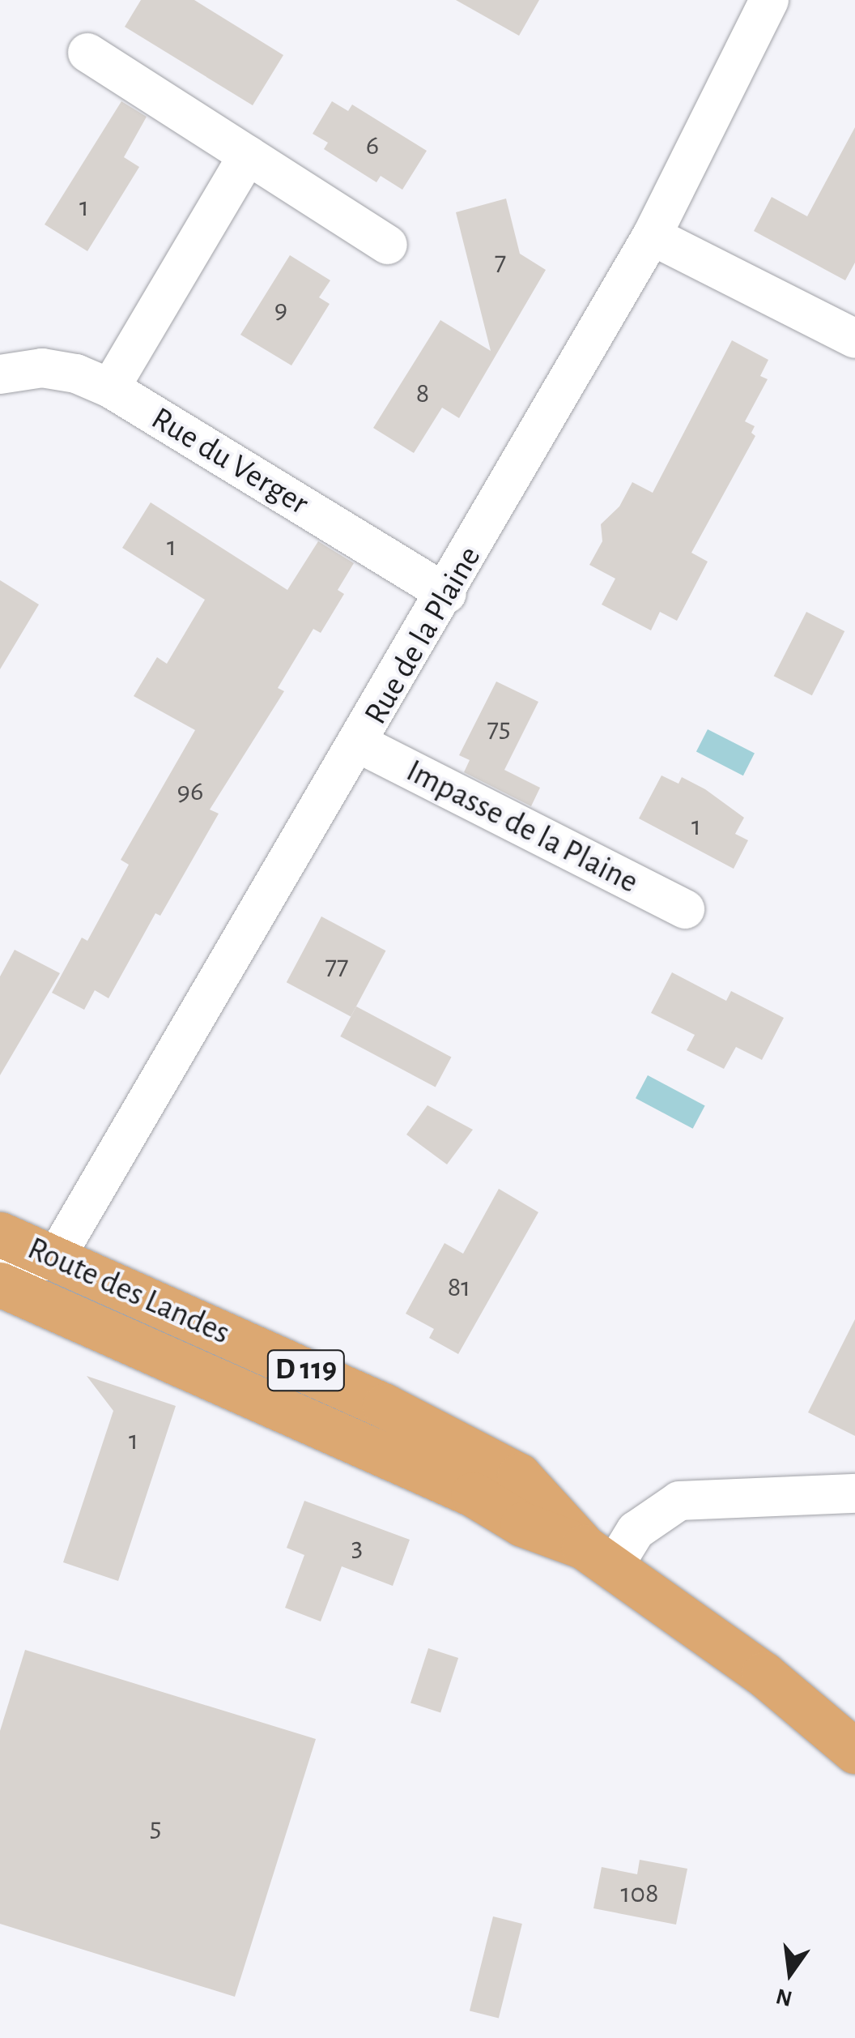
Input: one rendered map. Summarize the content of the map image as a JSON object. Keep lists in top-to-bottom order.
{
  "streets": {
    "main road": ["Route des Landes", "D 119"],
    "street": ["Rue du Verger", "Rue de la Plaine", "Impasse de la Plaine"]
  },
  "crossings": [
    ["Rue du Verger", "Rue de la Plaine"],
    ["Rue de la Plaine", "Impasse de la Plaine"],
    ["Rue de la Plaine", "Route des Landes"],
    ["Route des Landes", "D 119"]
  ],
  "house_numbers": [
    "6",
    "1",
    "7",
    "9",
    "8",
    "1",
    "75",
    "96",
    "1",
    "77",
    "81",
    "1",
    "3",
    "5",
    "108"
  ],
  "north": "bottom"
}
